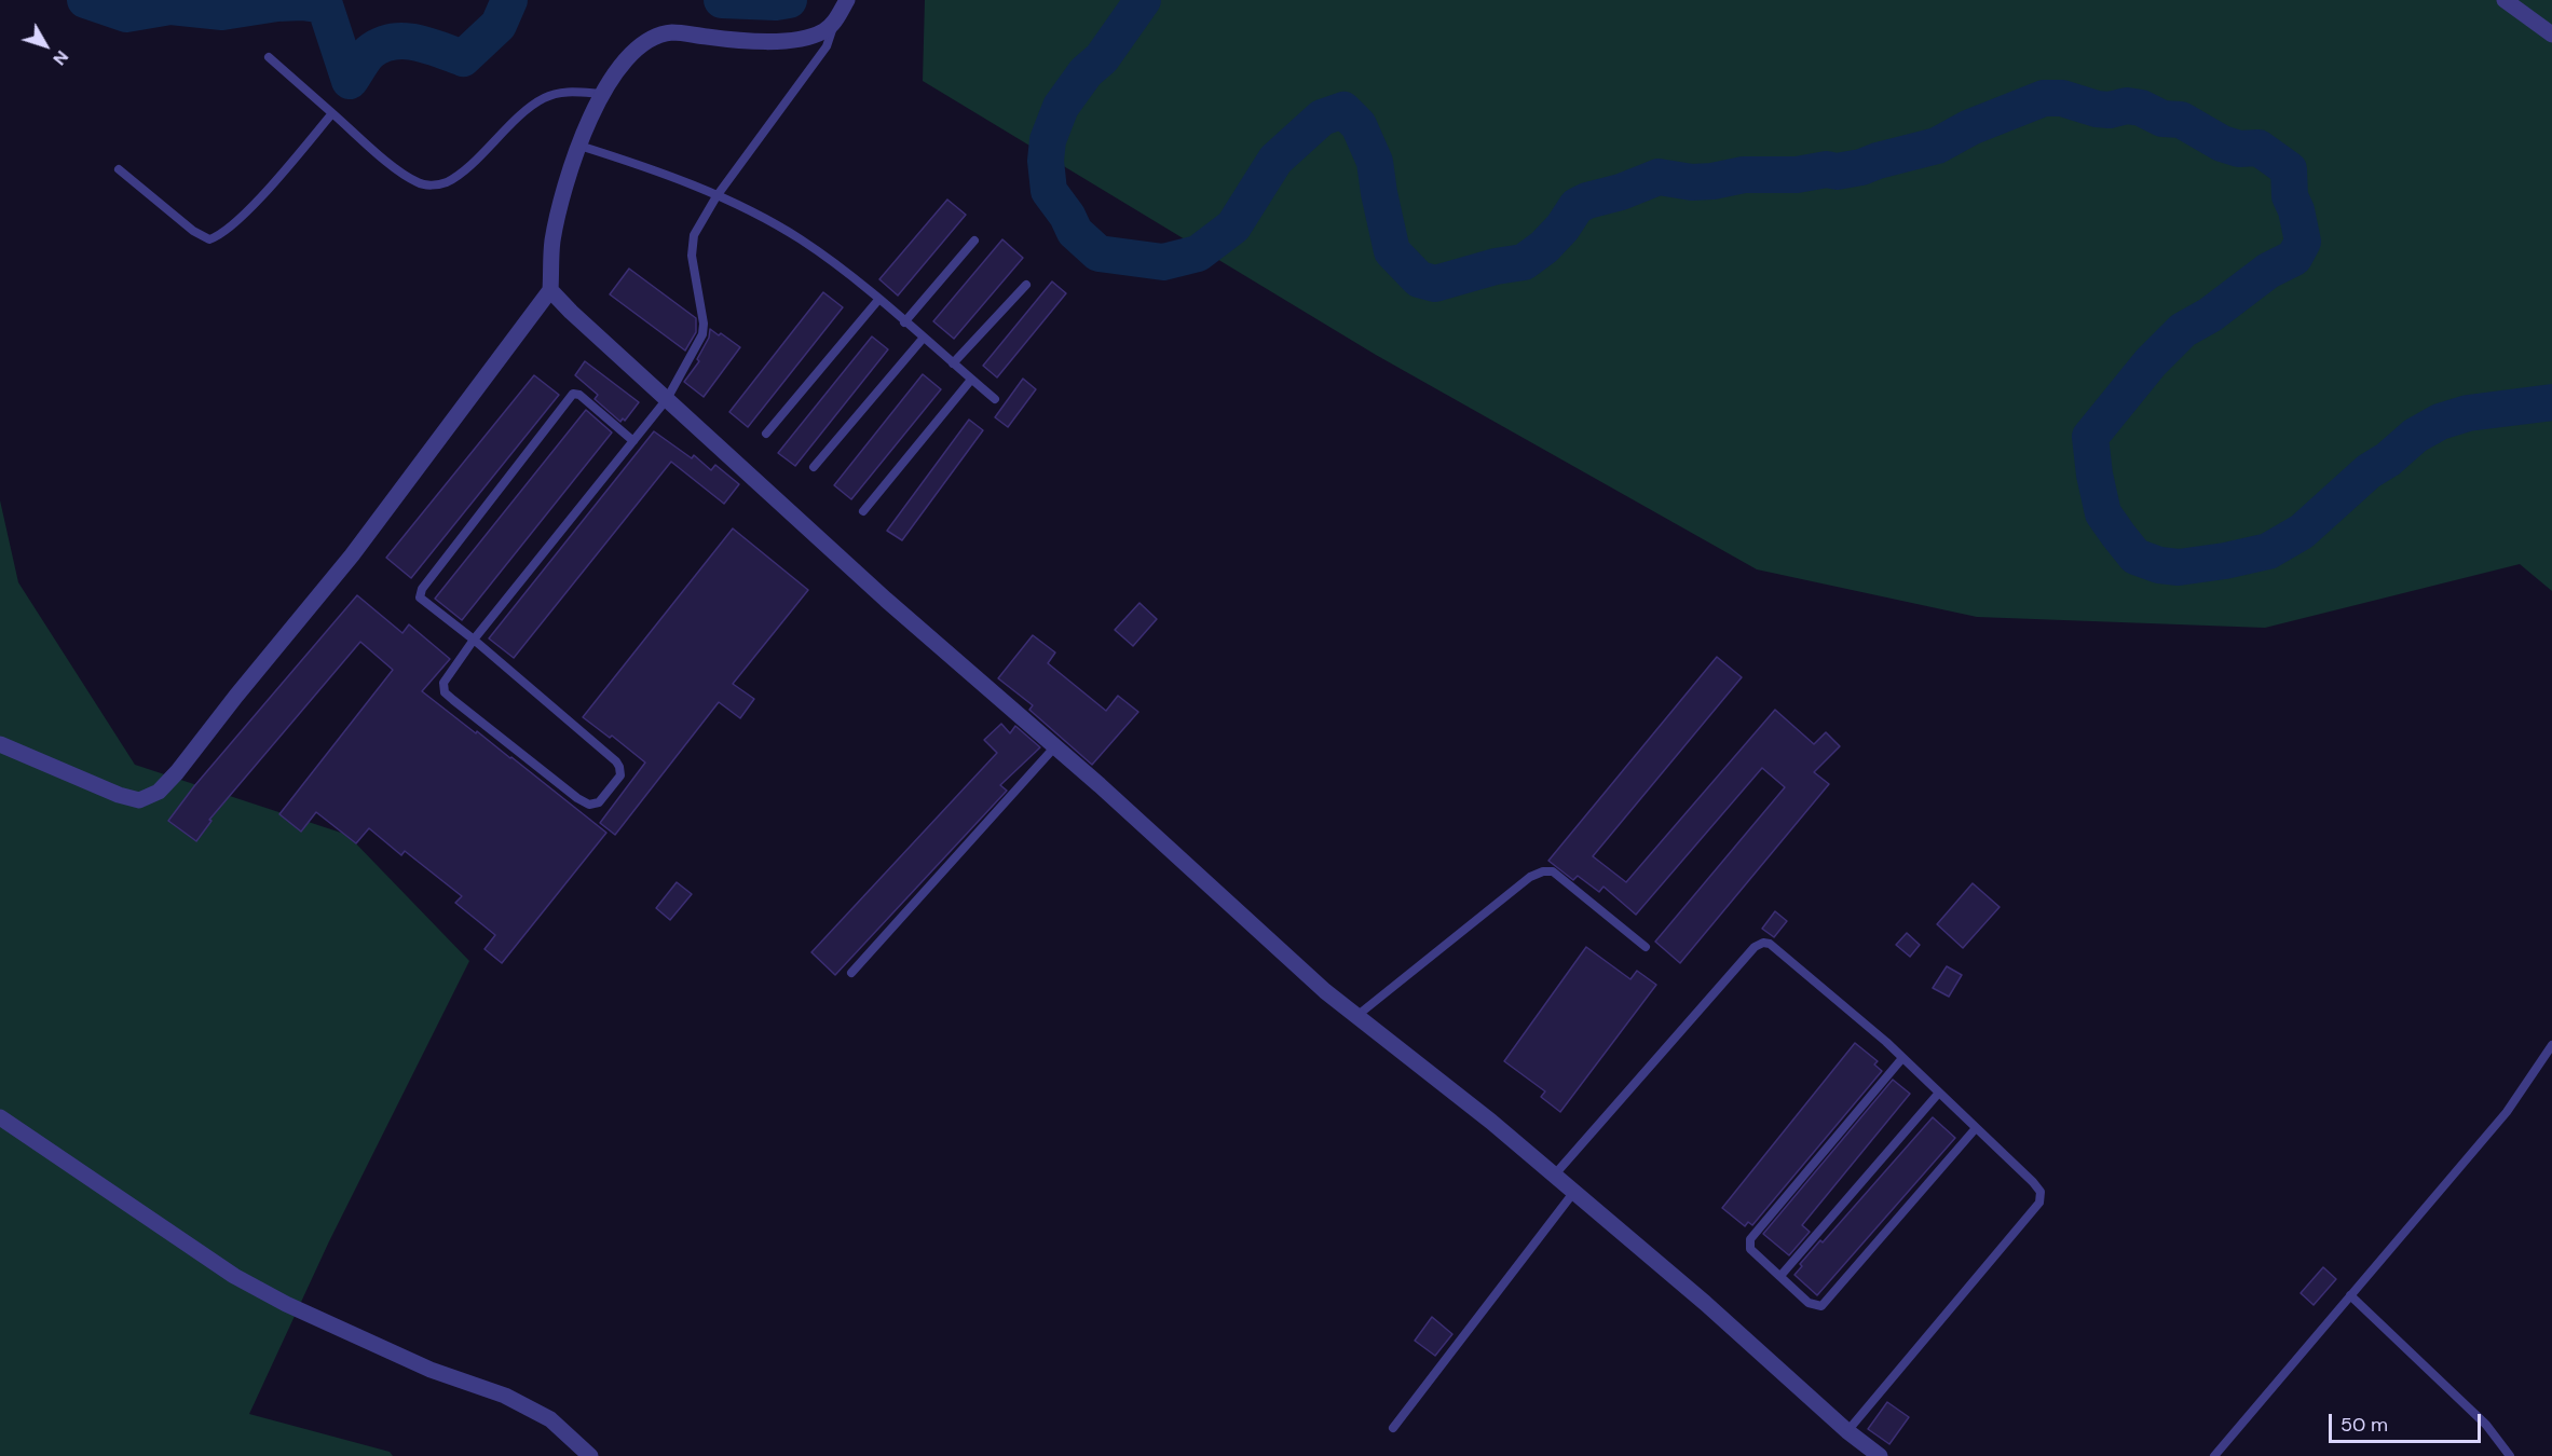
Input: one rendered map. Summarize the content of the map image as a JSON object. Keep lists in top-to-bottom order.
{
  "scale_bar": "50 m",
  "north": "bottom right"
}
